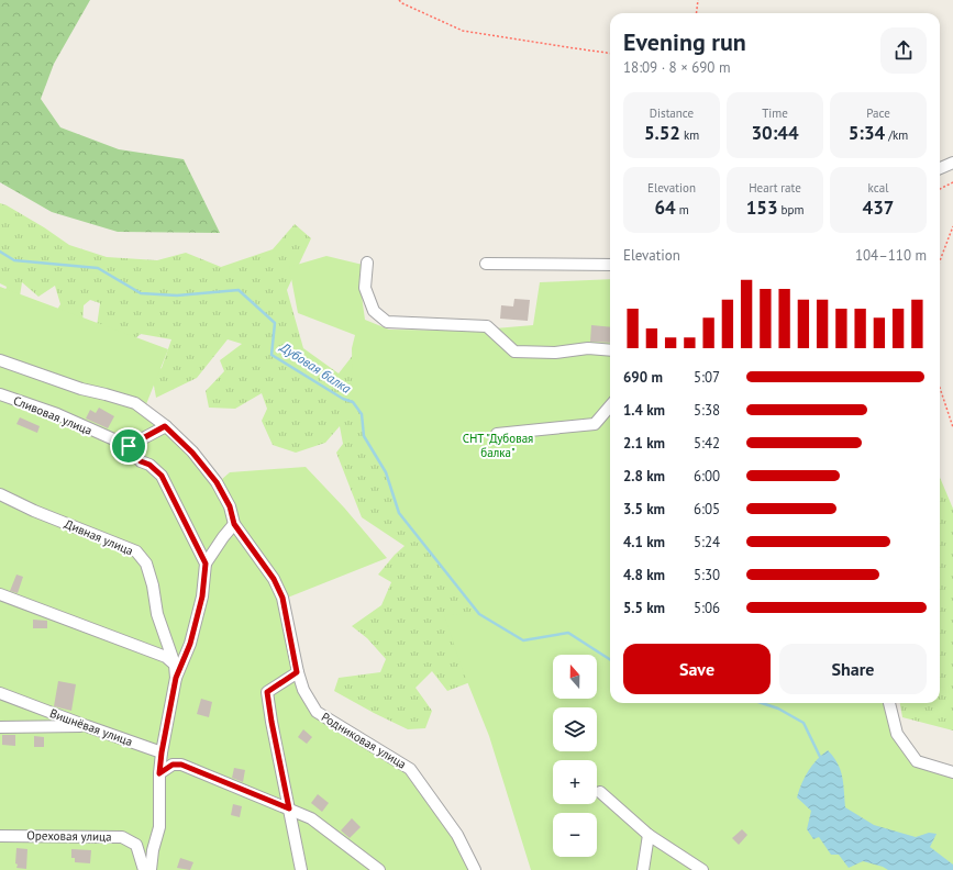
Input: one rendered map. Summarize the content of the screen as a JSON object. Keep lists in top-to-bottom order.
{
  "streets": {
    "street": [
      "Сливовая улица",
      "Дивная улица",
      "Вишнёвая улица",
      "Родниковая улица",
      "Ореховая улица"
    ]
  },
  "water": ["Дубовая балка"],
  "parks": ["СНТ \"Дубовая балка\""],
  "north": "top",
  "page": {
    "heading": ["Evening run", "18:09 · 8 × 690 m"],
    "stats": [
      ["Distance", "5.52 km"],
      ["Time", "30:44"],
      ["Pace", "5:34 /km"],
      ["Elevation", "64 m"],
      ["Heart rate", "153 bpm"],
      ["kcal", "437"]
    ],
    "chart": ["Elevation", "104–110 m"],
    "list": [
      {
        "name": "690 m",
        "note": "5:07"
      },
      {
        "name": "1.4 km",
        "note": "5:38"
      },
      {
        "name": "2.1 km",
        "note": "5:42"
      },
      {
        "name": "2.8 km",
        "note": "6:00"
      },
      {
        "name": "3.5 km",
        "note": "6:05"
      },
      {
        "name": "4.1 km",
        "note": "5:24"
      },
      {
        "name": "4.8 km",
        "note": "5:30"
      },
      {
        "name": "5.5 km",
        "note": "5:06"
      }
    ],
    "buttons": ["Save", "Share"],
    "map_buttons": ["+", "−"]
  }
}
